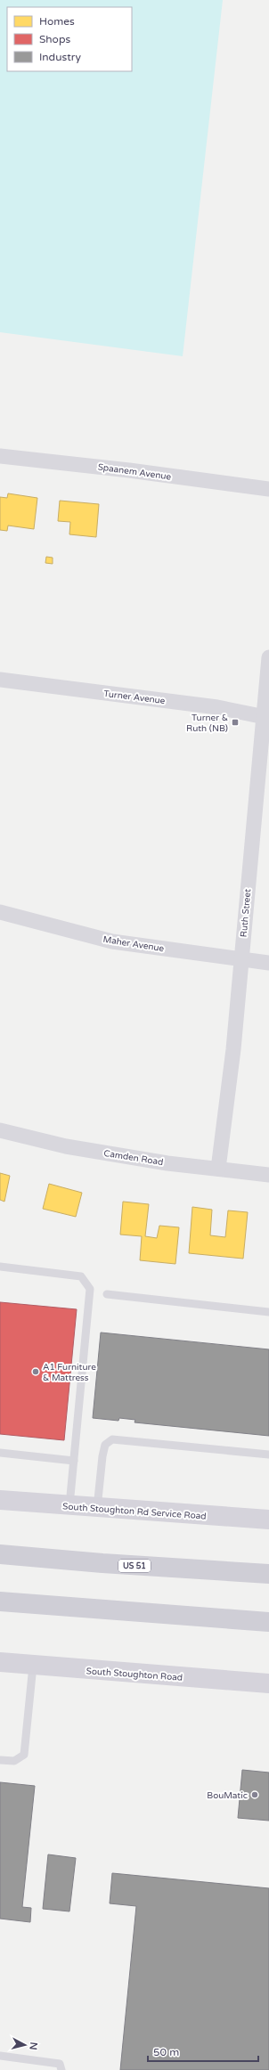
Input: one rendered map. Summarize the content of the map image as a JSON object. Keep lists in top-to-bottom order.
{
  "streets": {
    "main road": ["US 51"],
    "street": [
      "Spaanem Avenue",
      "Turner Avenue",
      "Ruth Street",
      "Maher Avenue",
      "Camden Road",
      "South Stoughton Rd Service Road",
      "South Stoughton Road"
    ]
  },
  "crossings": [
    ["Turner Avenue", "Ruth Street"],
    ["Ruth Street", "Maher Avenue"],
    ["Ruth Street", "Camden Road"]
  ],
  "places": {
    "transit": ["Turner & Ruth (NB)"],
    "other": ["A1 Furniture & Mattress", "BouMatic"]
  },
  "legend": ["Homes", "Shops", "Industry"],
  "scale_bar": "50 m",
  "north": "right"
}
